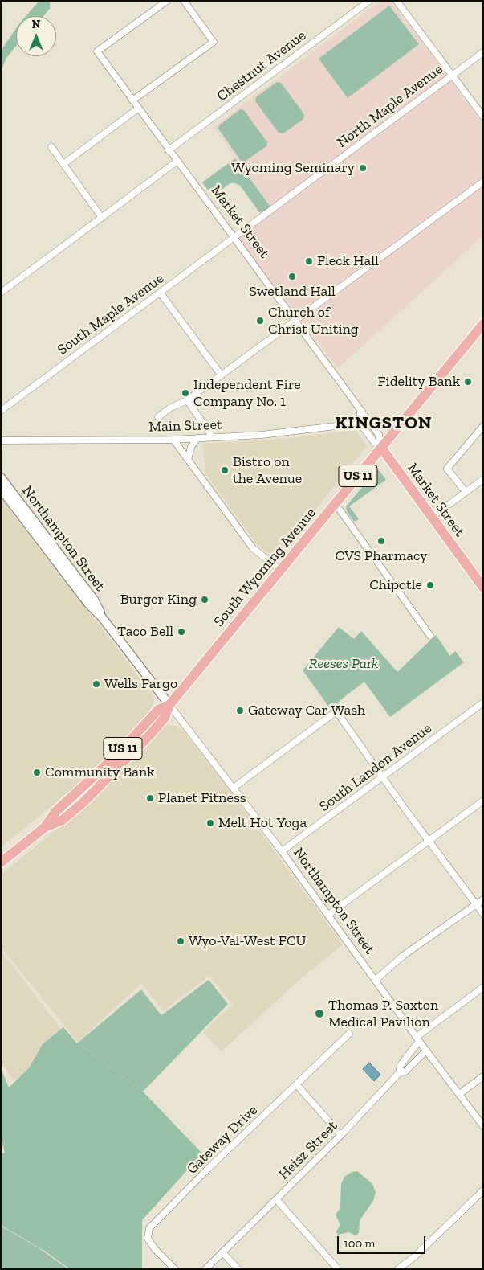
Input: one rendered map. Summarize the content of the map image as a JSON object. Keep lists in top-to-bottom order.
{
  "streets": {
    "main road": ["Market Street", "US 11", "South Wyoming Avenue"],
    "street": [
      "Chestnut Avenue",
      "North Maple Avenue",
      "South Maple Avenue",
      "Main Street",
      "Northampton Street",
      "South Landon Avenue",
      "Gateway Drive",
      "Heisz Street"
    ]
  },
  "crossings": [
    ["Chestnut Avenue", "Market Street"],
    ["North Maple Avenue", "Market Street"],
    ["North Maple Avenue", "South Maple Avenue"],
    ["Market Street", "South Maple Avenue"],
    ["Market Street", "Main Street"],
    ["Market Street", "US 11"],
    ["Market Street", "South Wyoming Avenue"],
    ["US 11", "South Wyoming Avenue"],
    ["Northampton Street", "South Wyoming Avenue"],
    ["Northampton Street", "South Landon Avenue"],
    ["Northampton Street", "Heisz Street"]
  ],
  "districts": ["KINGSTON"],
  "parks": ["Reeses Park"],
  "places": [
    "Wyoming Seminary",
    "Fleck Hall",
    "Swetland Hall",
    "Church of Christ Uniting",
    "Fidelity Bank",
    "Independent Fire Company No. 1",
    "Bistro on the Avenue",
    "CVS Pharmacy",
    "Chipotle",
    "Burger King",
    "Taco Bell",
    "Wells Fargo",
    "Gateway Car Wash",
    "Community Bank",
    "Planet Fitness",
    "Melt Hot Yoga",
    "Wyo-Val-West FCU",
    "Thomas P. Saxton Medical Pavilion"
  ],
  "scale_bar": "100 m",
  "north": "top"
}
